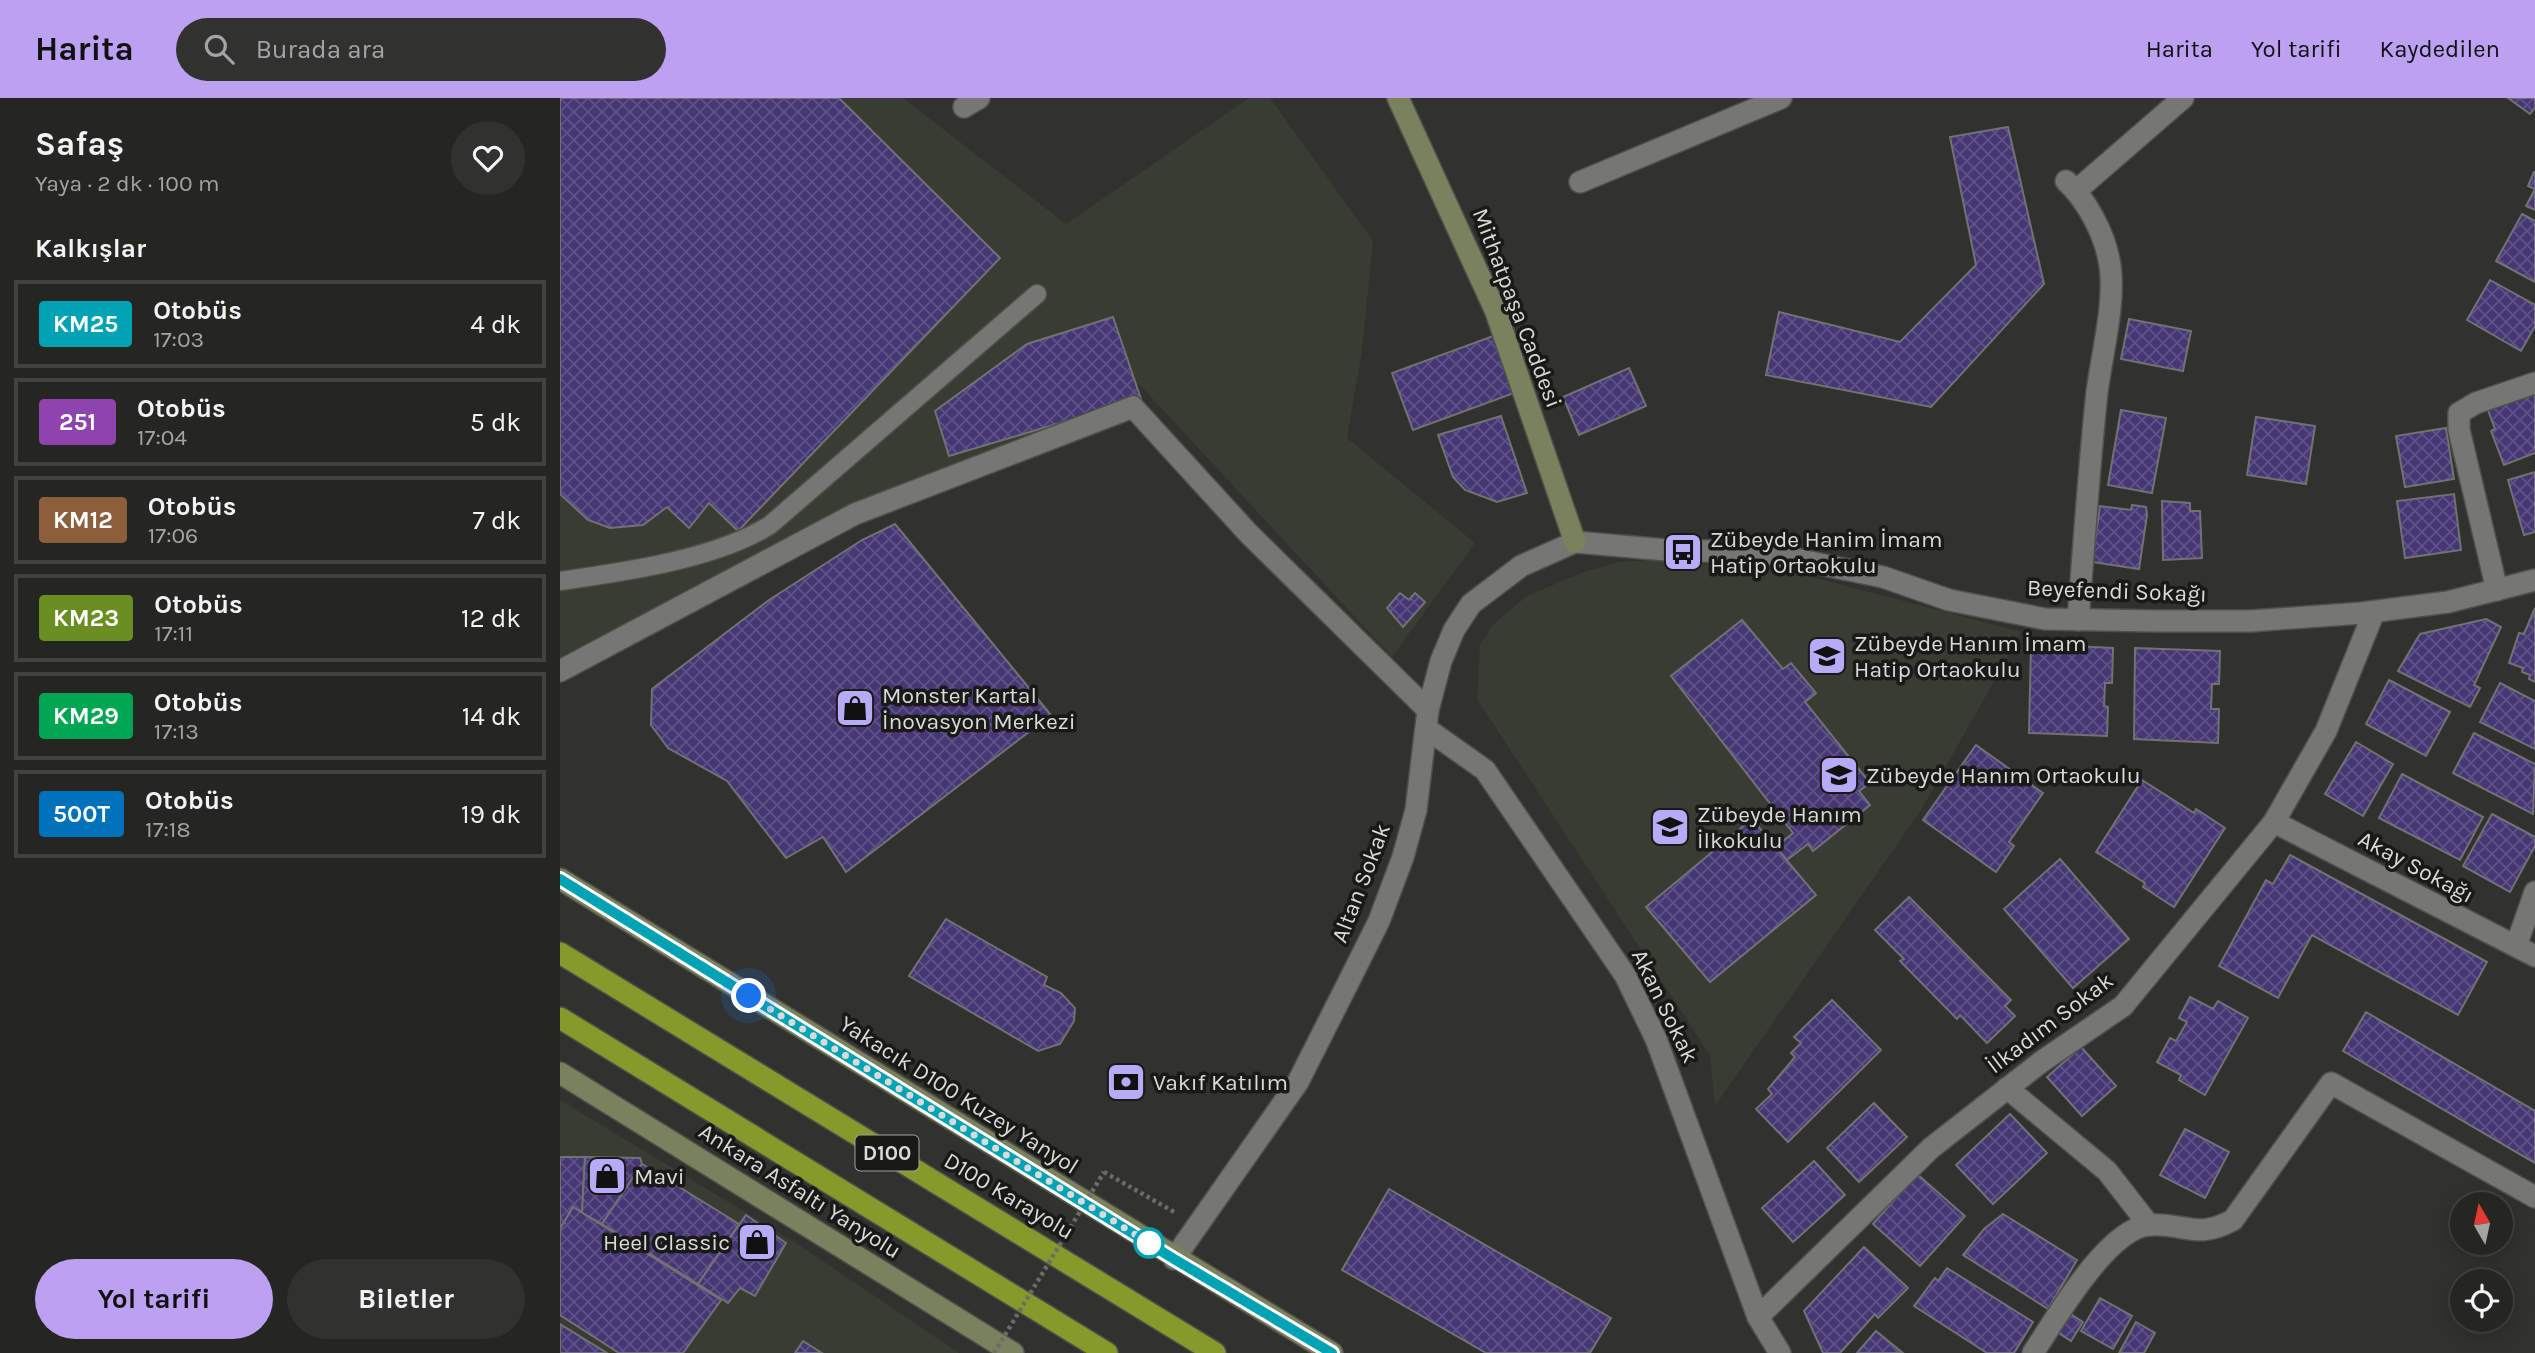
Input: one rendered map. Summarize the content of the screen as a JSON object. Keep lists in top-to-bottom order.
{
  "streets": {
    "highway": ["D100", "D100 Karayolu"],
    "main road": ["Mithatpaşa Caddesi", "Yakacık D100 Kuzey Yanyol", "Ankara Asfaltı Yanyolu"],
    "street": [
      "Beyefendi Sokağı",
      "Akay Sokağı",
      "Altan Sokak",
      "Akan Sokak",
      "İlkadım Sokak"
    ]
  },
  "crossings": [
    ["Mithatpaşa Caddesi", "Beyefendi Sokağı"],
    ["Mithatpaşa Caddesi", "Altan Sokak"],
    ["Beyefendi Sokağı", "Altan Sokak"],
    ["Beyefendi Sokağı", "İlkadım Sokak"],
    ["Akay Sokağı", "İlkadım Sokak"],
    ["Altan Sokak", "Akan Sokak"],
    ["Altan Sokak", "Yakacık D100 Kuzey Yanyol"],
    ["Akan Sokak", "İlkadım Sokak"]
  ],
  "places": {
    "bus stop": ["Zübeyde Hanim İmam Hati̇p Ortaokulu"],
    "school or university": ["Zübeyde Hanım İmam Hatip Ortaokulu", "Zübeyde Hanım Ortaokulu", "Zübeyde Hanım İlkokulu"],
    "shop": ["Monster Kartal İnovasyon Merkezi", "Mavi", "Heel Classic"],
    "bank": ["Vakıf Katılım"]
  },
  "lines": ["bus line KM25"],
  "north": "top",
  "page": {
    "header": "Harita",
    "search": "Burada ara",
    "nav": ["Harita", "Yol tarifi", "Kaydedilen"],
    "heading": [
      ["Safaş", "Yaya · 2 dk · 100 m"],
      "Kalkışlar"
    ],
    "list": [
      {
        "mark": "KM25",
        "name": "Otobüs",
        "note": "17:03",
        "value": "4 dk"
      },
      {
        "mark": "251",
        "name": "Otobüs",
        "note": "17:04",
        "value": "5 dk"
      },
      {
        "mark": "KM12",
        "name": "Otobüs",
        "note": "17:06",
        "value": "7 dk"
      },
      {
        "mark": "KM23",
        "name": "Otobüs",
        "note": "17:11",
        "value": "12 dk"
      },
      {
        "mark": "KM29",
        "name": "Otobüs",
        "note": "17:13",
        "value": "14 dk"
      },
      {
        "mark": "500T",
        "name": "Otobüs",
        "note": "17:18",
        "value": "19 dk"
      }
    ],
    "buttons": ["Yol tarifi", "Biletler"]
  }
}
